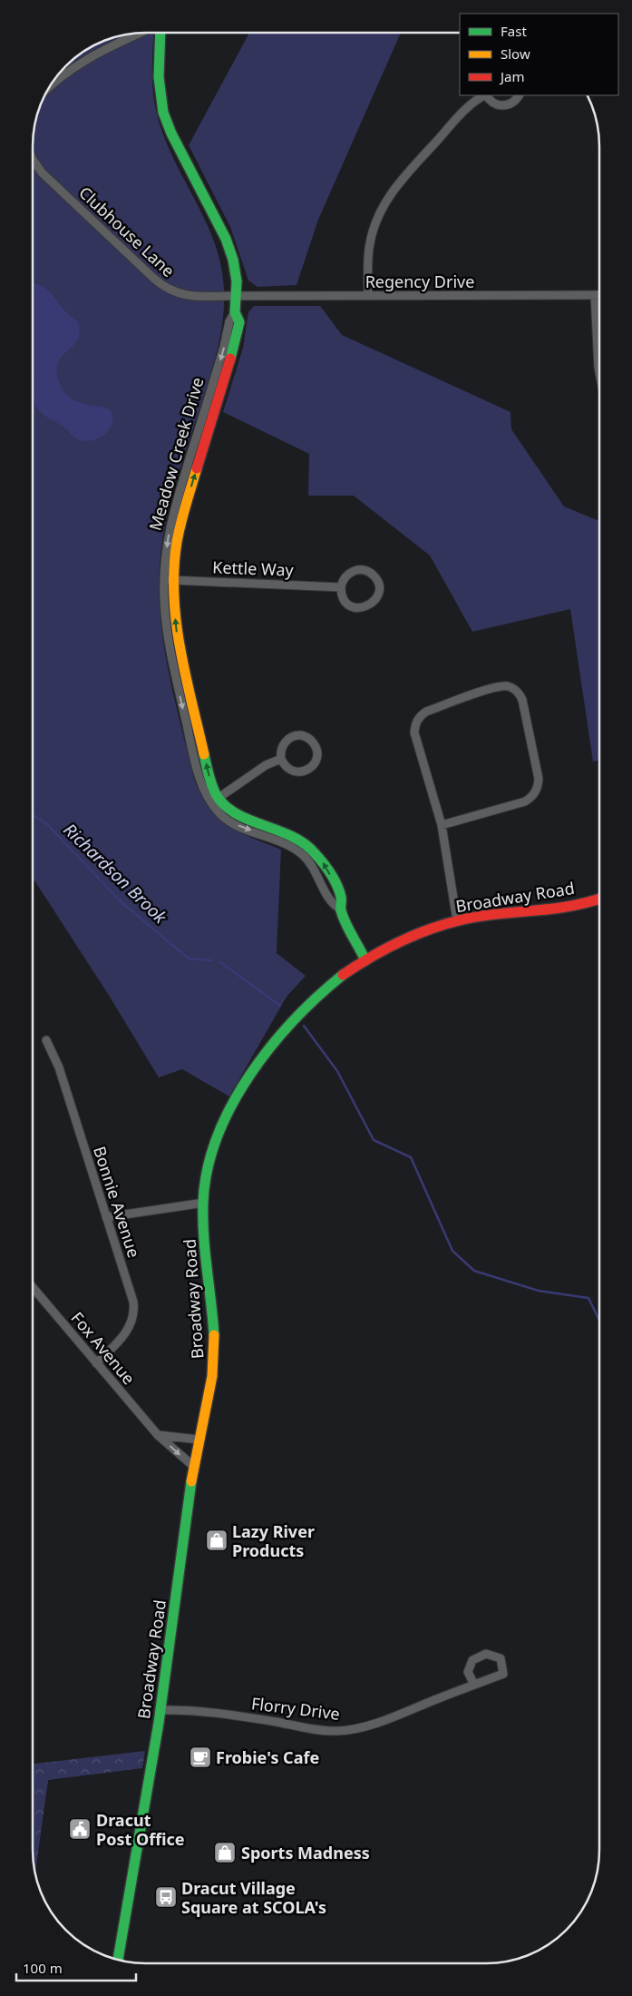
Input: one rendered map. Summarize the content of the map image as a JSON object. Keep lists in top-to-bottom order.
{
  "streets": {
    "main road": ["Meadow Creek Drive", "Broadway Road"],
    "street": [
      "Clubhouse Lane",
      "Regency Drive",
      "Kettle Way",
      "Bonnie Avenue",
      "Fox Avenue",
      "Florry Drive"
    ]
  },
  "crossings": [
    ["Clubhouse Lane", "Regency Drive"],
    ["Clubhouse Lane", "Meadow Creek Drive"],
    ["Regency Drive", "Meadow Creek Drive"],
    ["Meadow Creek Drive", "Kettle Way"],
    ["Meadow Creek Drive", "Broadway Road"],
    ["Broadway Road", "Fox Avenue"],
    ["Broadway Road", "Florry Drive"],
    ["Bonnie Avenue", "Fox Avenue"]
  ],
  "water": ["Richardson Brook"],
  "places": {
    "shop": ["Lazy River Products", "Sports Madness"],
    "cafe": ["Frobie's Cafe"],
    "public building": ["Dracut Post Office"],
    "bus stop": ["Dracut Village Square at SCOLA's"]
  },
  "legend": ["Fast", "Slow", "Jam"],
  "scale_bar": "100 m"
}
